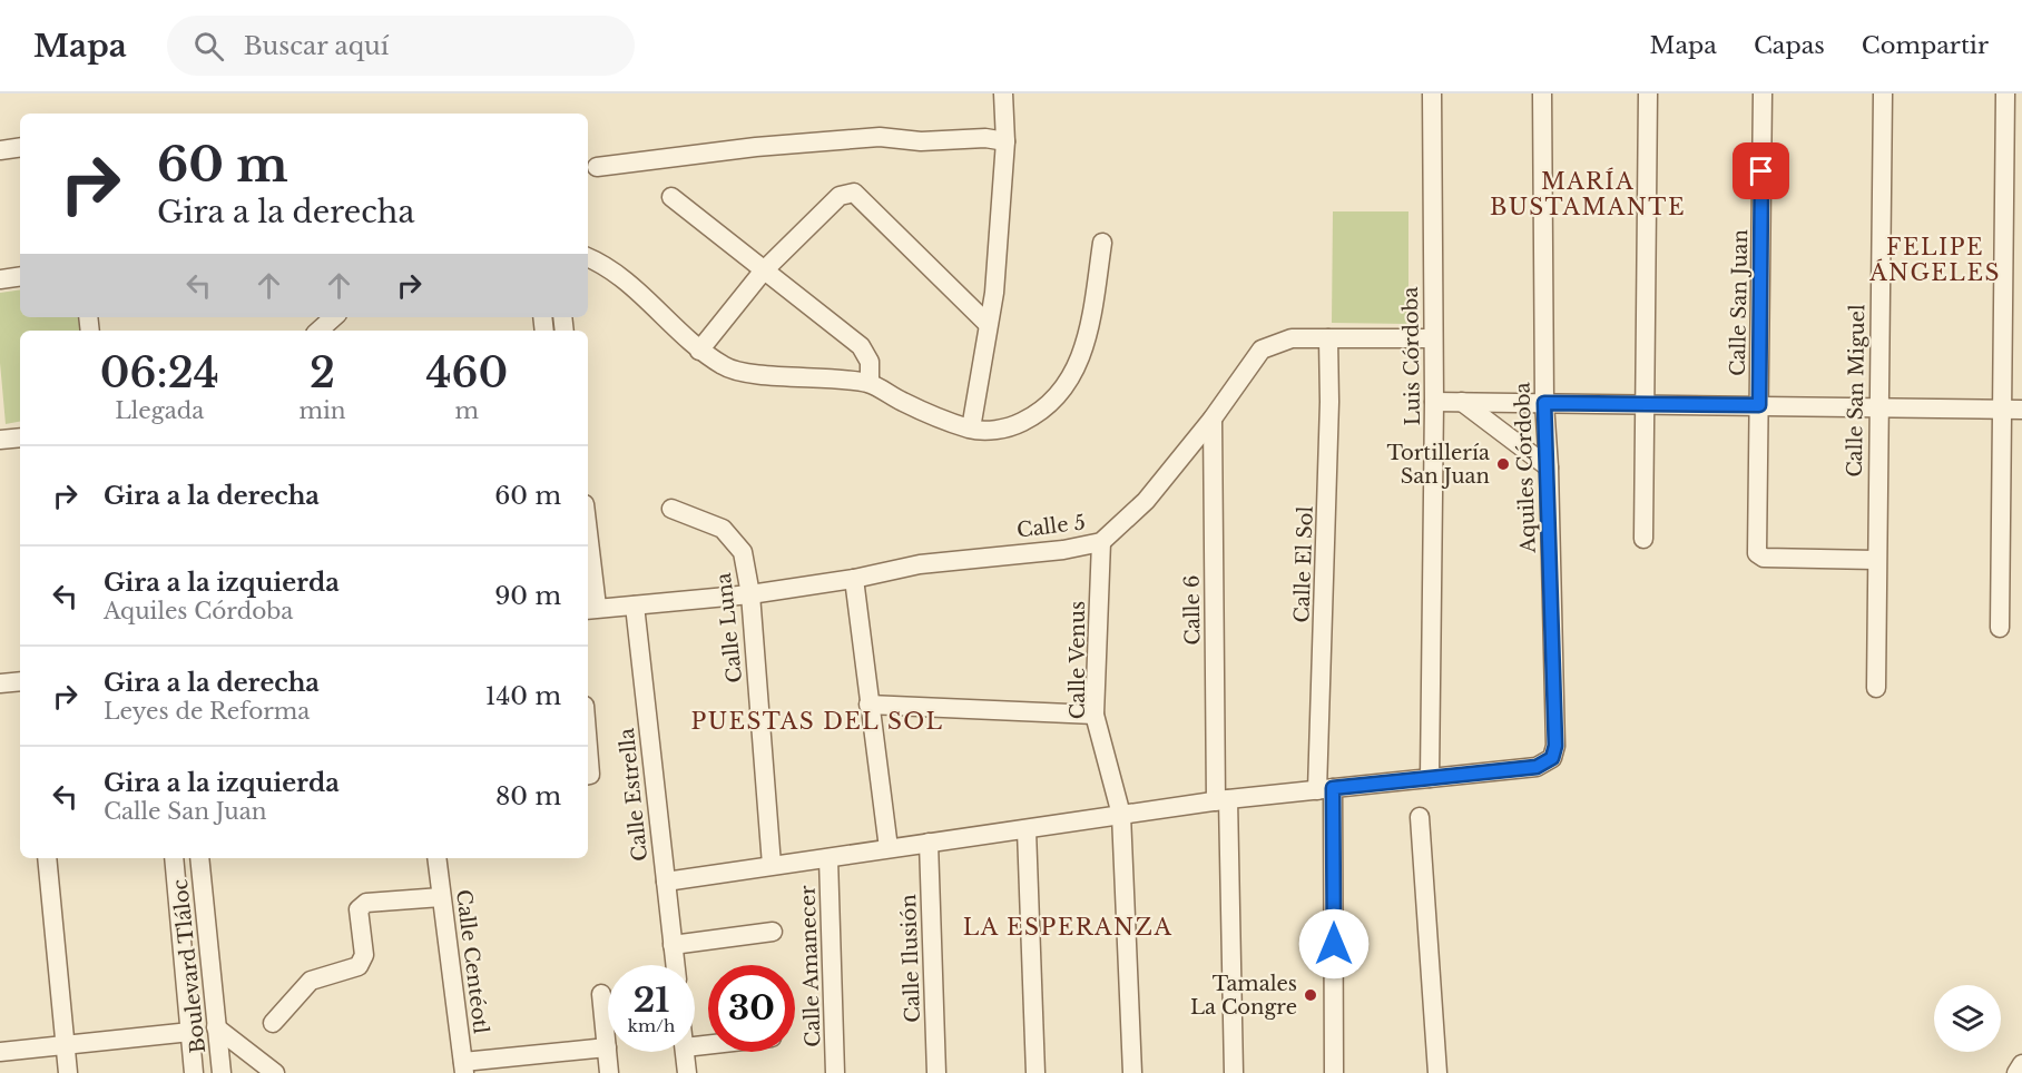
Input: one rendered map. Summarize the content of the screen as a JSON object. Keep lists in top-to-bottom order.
{
  "streets": {
    "street": [
      "Calle San Juan",
      "Luis Córdoba",
      "Calle San Miguel",
      "Aquiles Córdoba",
      "Calle 5",
      "Calle El Sol",
      "Calle 6",
      "Calle Luna",
      "Calle Venus",
      "Calle Estrella",
      "Calle Ilusión",
      "Calle Centéotl",
      "Boulevard Tláloc",
      "Calle Amanecer"
    ]
  },
  "crossings": [
    ["Calle San Juan", "Calle San Miguel"],
    ["Luis Córdoba", "Aquiles Córdoba"],
    ["Luis Córdoba", "Calle 5"],
    ["Calle 5", "Calle El Sol"],
    ["Calle 5", "Calle 6"],
    ["Calle 5", "Calle Luna"],
    ["Calle 5", "Calle Venus"],
    ["Calle 5", "Calle Estrella"]
  ],
  "districts": [
    "MARÍA BUSTAMANTE",
    "FELIPE ÁNGELES",
    "PUESTAS DEL SOL",
    "LA ESPERANZA"
  ],
  "places": ["Tortillería San Juan", "Tamales La Congre"],
  "page": {
    "header": "Mapa",
    "search": "Buscar aquí",
    "nav": ["Mapa", "Capas", "Compartir"],
    "turn": ["60 m", "Gira a la derecha"],
    "eta": [
      "06:24",
      "Llegada",
      "2",
      "min",
      "460",
      "m"
    ],
    "list": [
      {
        "name": "Gira a la derecha",
        "value": "60 m"
      },
      {
        "name": "Gira a la izquierda",
        "note": "Aquiles Córdoba",
        "value": "90 m"
      },
      {
        "name": "Gira a la derecha",
        "note": "Leyes de Reforma",
        "value": "140 m"
      },
      {
        "name": "Gira a la izquierda",
        "note": "Calle San Juan",
        "value": "80 m"
      }
    ],
    "speed": "21 km/h",
    "limit": "30"
  }
}
